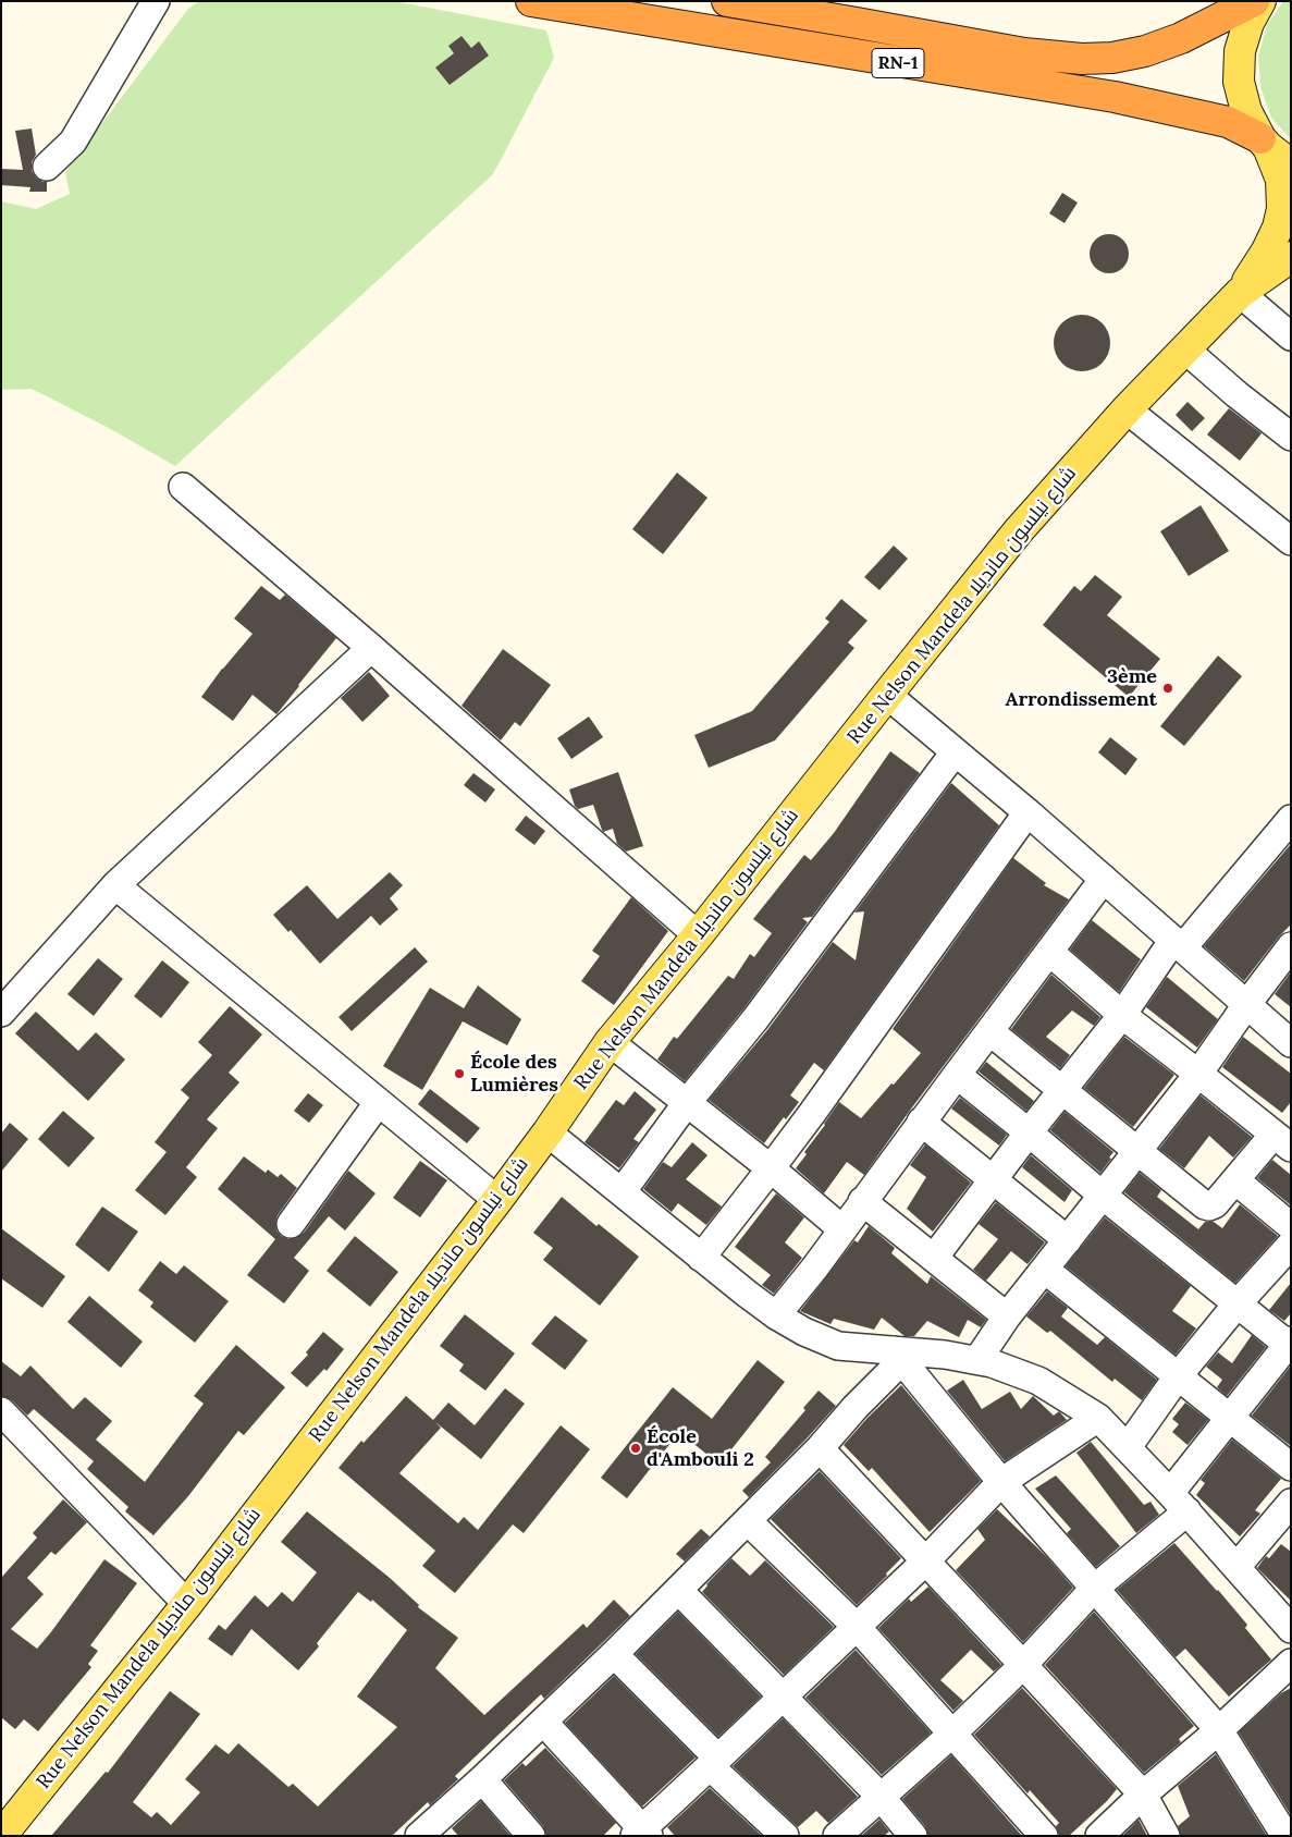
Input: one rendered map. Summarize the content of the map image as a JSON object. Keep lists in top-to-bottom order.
{
  "streets": {
    "highway": ["RN-1"],
    "main road": ["Rue Nelson Mandela شارع نيلسون مانديلا"]
  },
  "crossings": [
    ["RN-1", "Rue Nelson Mandela شارع نيلسون مانديلا"]
  ],
  "places": ["3ème Arrondissement", "École des Lumières", "École d'Ambouli 2"]
}
